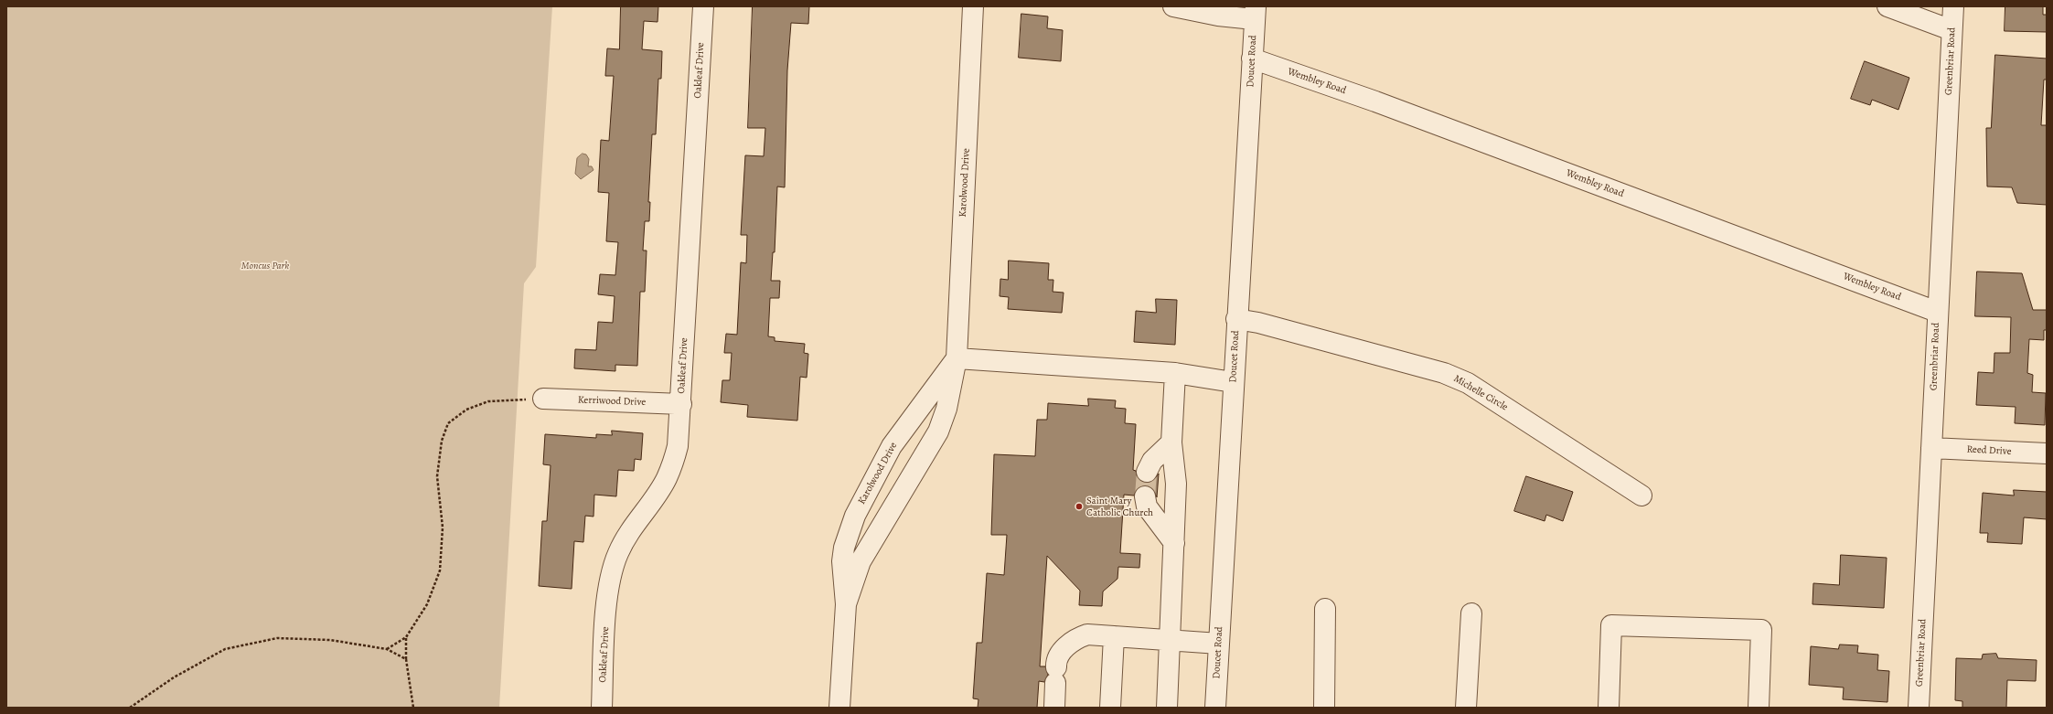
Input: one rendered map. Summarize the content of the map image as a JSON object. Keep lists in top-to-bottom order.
{
  "streets": {
    "street": [
      "Doucet Road",
      "Greenbriar Road",
      "Oakleaf Drive",
      "Wembley Road",
      "Karolwood Drive",
      "Michelle Circle",
      "Kerriwood Drive",
      "Reed Drive"
    ]
  },
  "crossings": [
    ["Doucet Road", "Wembley Road"],
    ["Doucet Road", "Michelle Circle"],
    ["Greenbriar Road", "Wembley Road"],
    ["Greenbriar Road", "Reed Drive"],
    ["Oakleaf Drive", "Kerriwood Drive"]
  ],
  "parks": ["Moncus Park"],
  "places": ["Saint Mary Catholic Church"]
}
